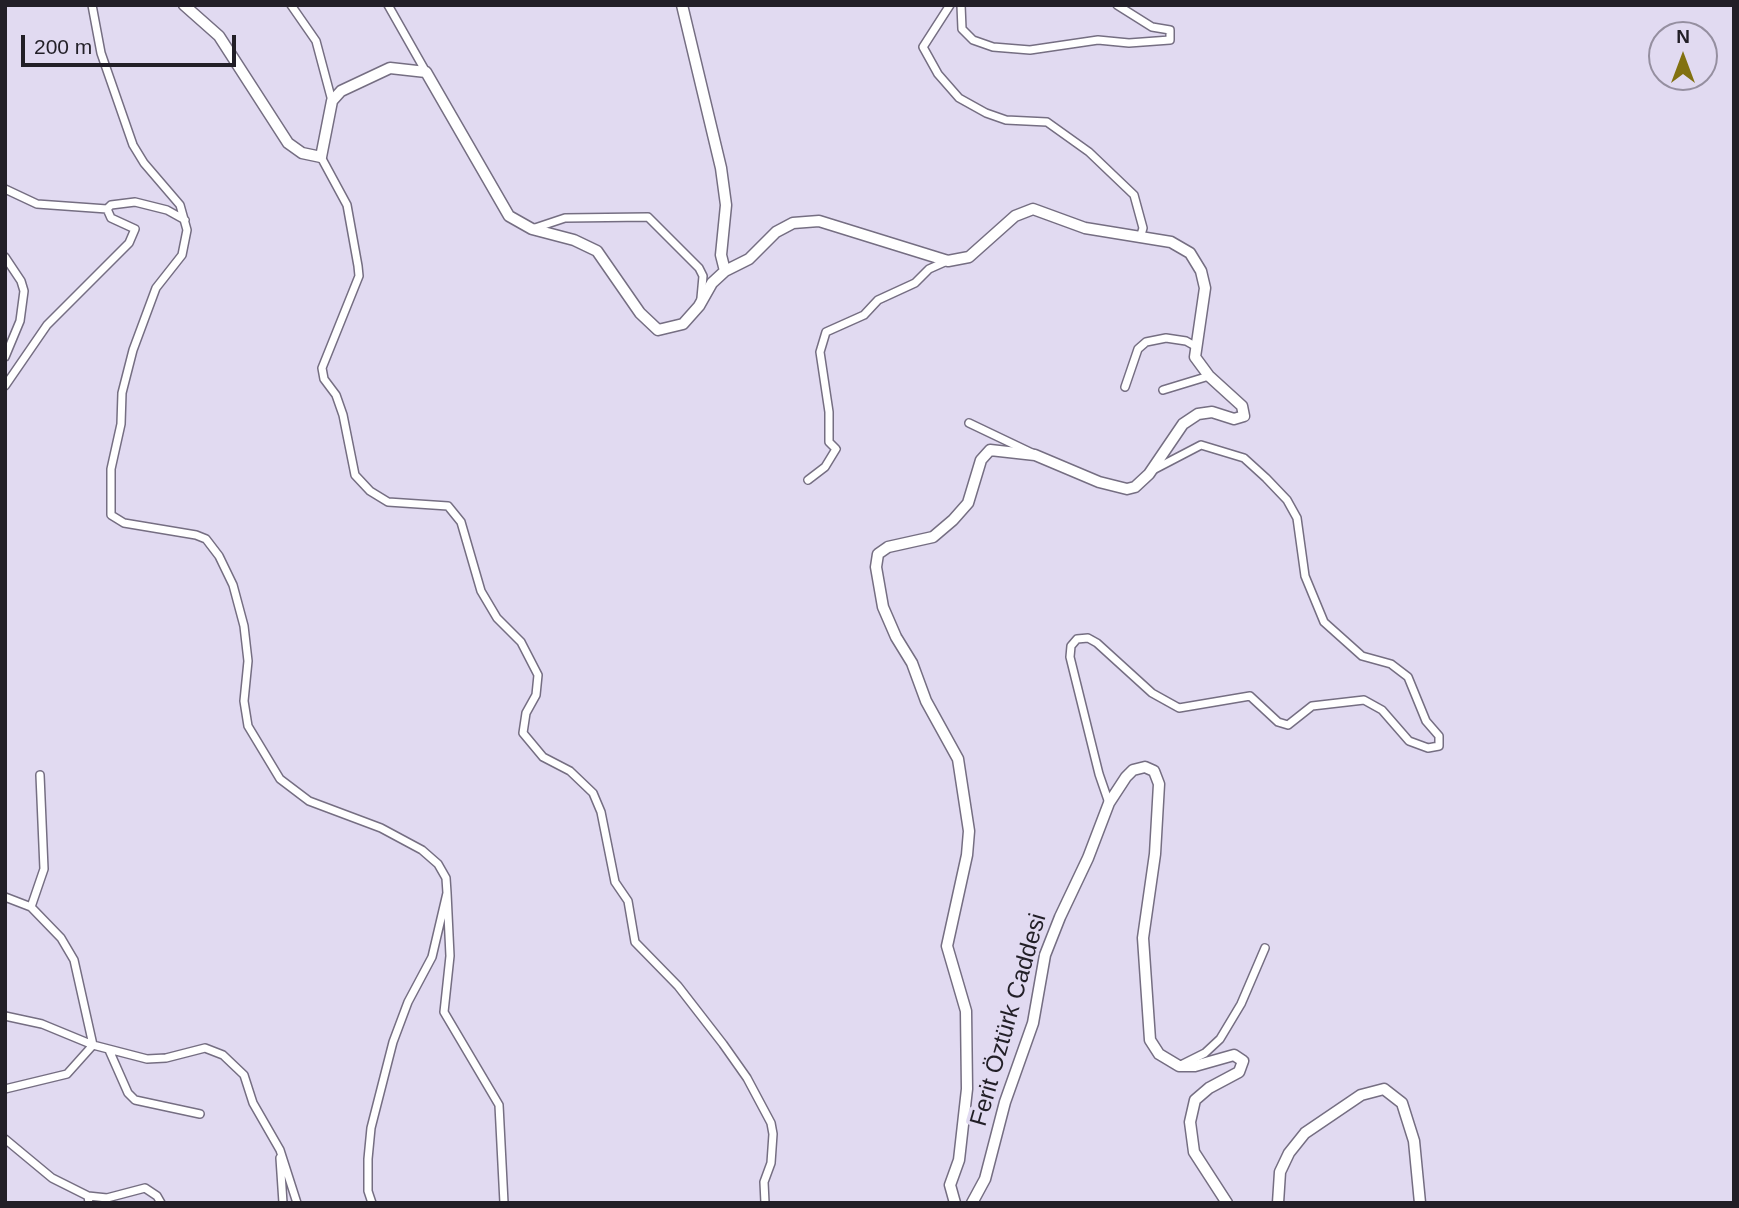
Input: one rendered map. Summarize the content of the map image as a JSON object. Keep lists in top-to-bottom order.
{
  "streets": {
    "main road": ["Ferit Öztürk Caddesi"]
  },
  "scale_bar": "200 m",
  "north": "top"
}
